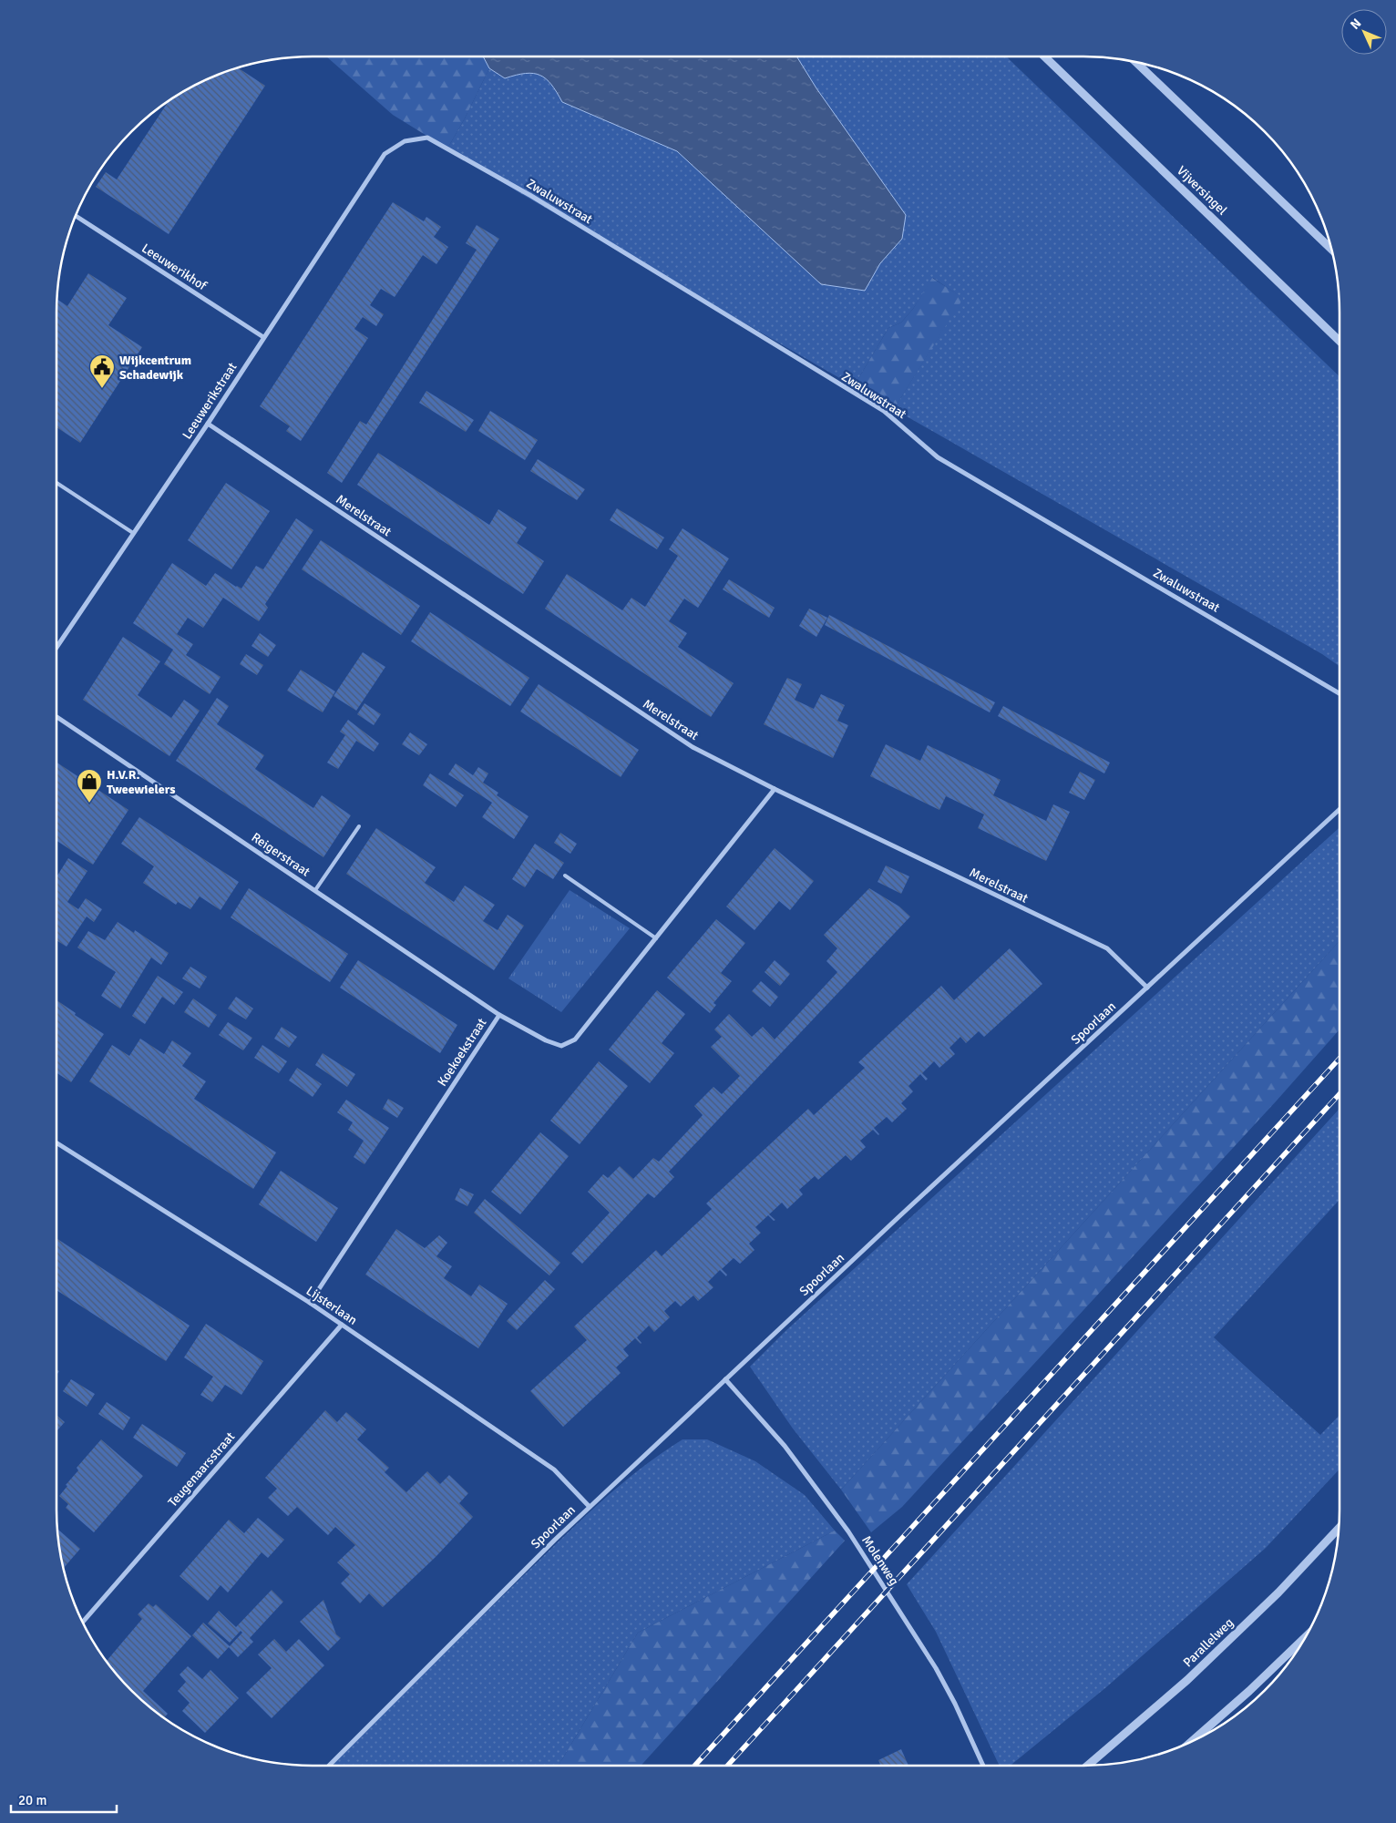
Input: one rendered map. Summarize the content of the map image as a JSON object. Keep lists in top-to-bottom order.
{
  "streets": {
    "street": [
      "Vijversingel",
      "Zwaluwstraat",
      "Leeuwerikhof",
      "Leeuwerikstraat",
      "Merelstraat",
      "Reigerstraat",
      "Spoorlaan",
      "Koekoekstraat",
      "Lijsterlaan",
      "Teugenaarsstraat",
      "Molenweg",
      "Parallelweg"
    ]
  },
  "crossings": [
    ["Zwaluwstraat", "Leeuwerikstraat"],
    ["Leeuwerikhof", "Leeuwerikstraat"],
    ["Leeuwerikstraat", "Merelstraat"],
    ["Merelstraat", "Spoorlaan"],
    ["Merelstraat", "Koekoekstraat"],
    ["Reigerstraat", "Koekoekstraat"],
    ["Spoorlaan", "Lijsterlaan"],
    ["Spoorlaan", "Molenweg"],
    ["Koekoekstraat", "Lijsterlaan"],
    ["Lijsterlaan", "Teugenaarsstraat"]
  ],
  "places": {
    "public building": ["Wijkcentrum Schadewijk"],
    "shop": ["H.V.R. Tweewielers"]
  },
  "scale_bar": "20 m",
  "north": "top left"
}
